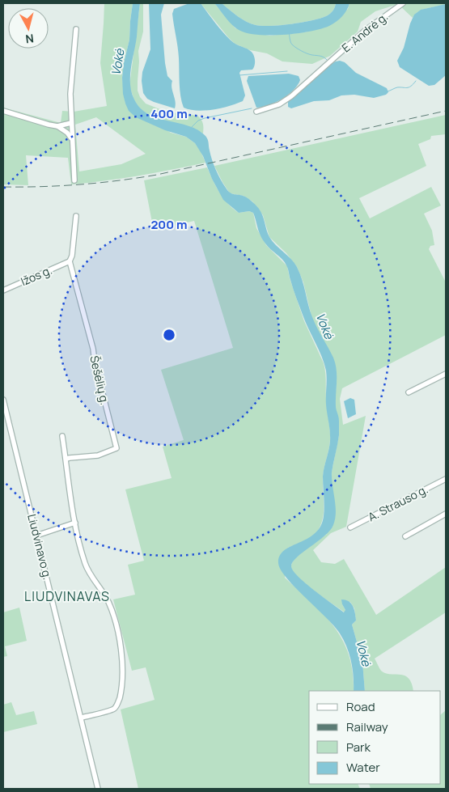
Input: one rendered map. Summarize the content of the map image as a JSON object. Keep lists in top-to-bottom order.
{
  "streets": {
    "street": [
      "E. Andrė g.",
      "Ižos g.",
      "Šešėlių g.",
      "A. Strauso g.",
      "Liudvinavo g."
    ]
  },
  "crossings": [
    ["Ižos g.", "Šešėlių g."]
  ],
  "districts": ["LIUDVINAVAS"],
  "water": ["Vokė"],
  "legend": [
    "Road",
    "Railway",
    "Park",
    "Water"
  ],
  "north": "bottom",
  "rings": ["400 m", "200 m"]
}
